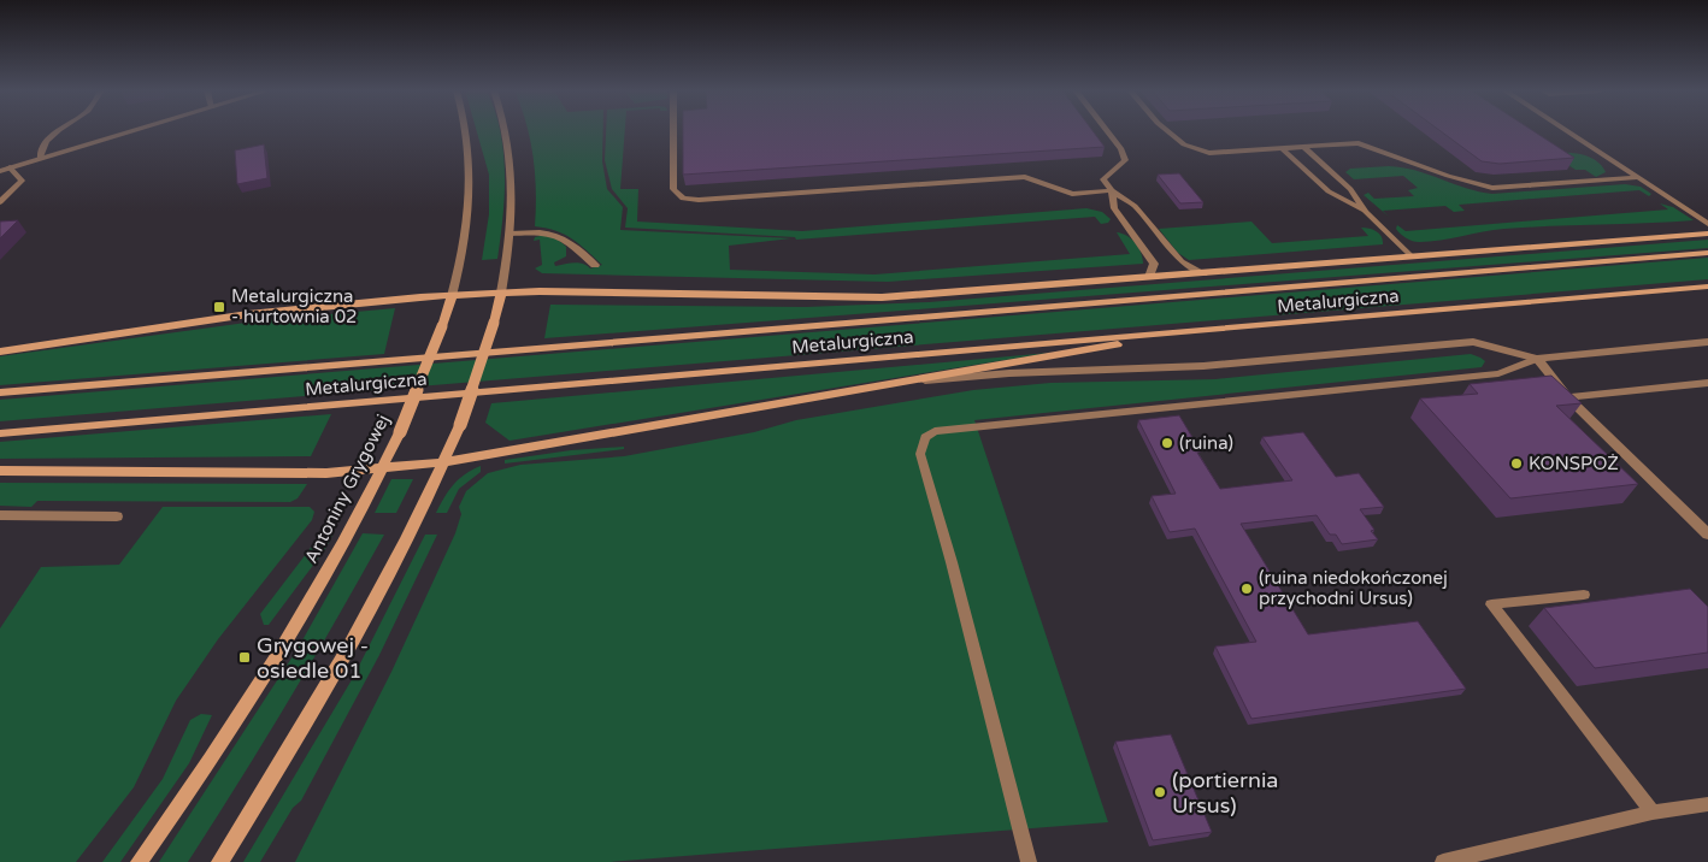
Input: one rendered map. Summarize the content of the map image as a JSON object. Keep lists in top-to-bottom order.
{
  "streets": {
    "main road": ["Metalurgiczna", "Antoniny Grygowej"]
  },
  "places": {
    "transit": ["Metalurgiczna - hurtownia 02", "Grygowej - osiedle 01"],
    "other": [
      "(ruina)",
      "KONSPOŻ",
      "(ruina niedokończonej przychodni Ursus)",
      "(portiernia Ursus)"
    ]
  }
}
